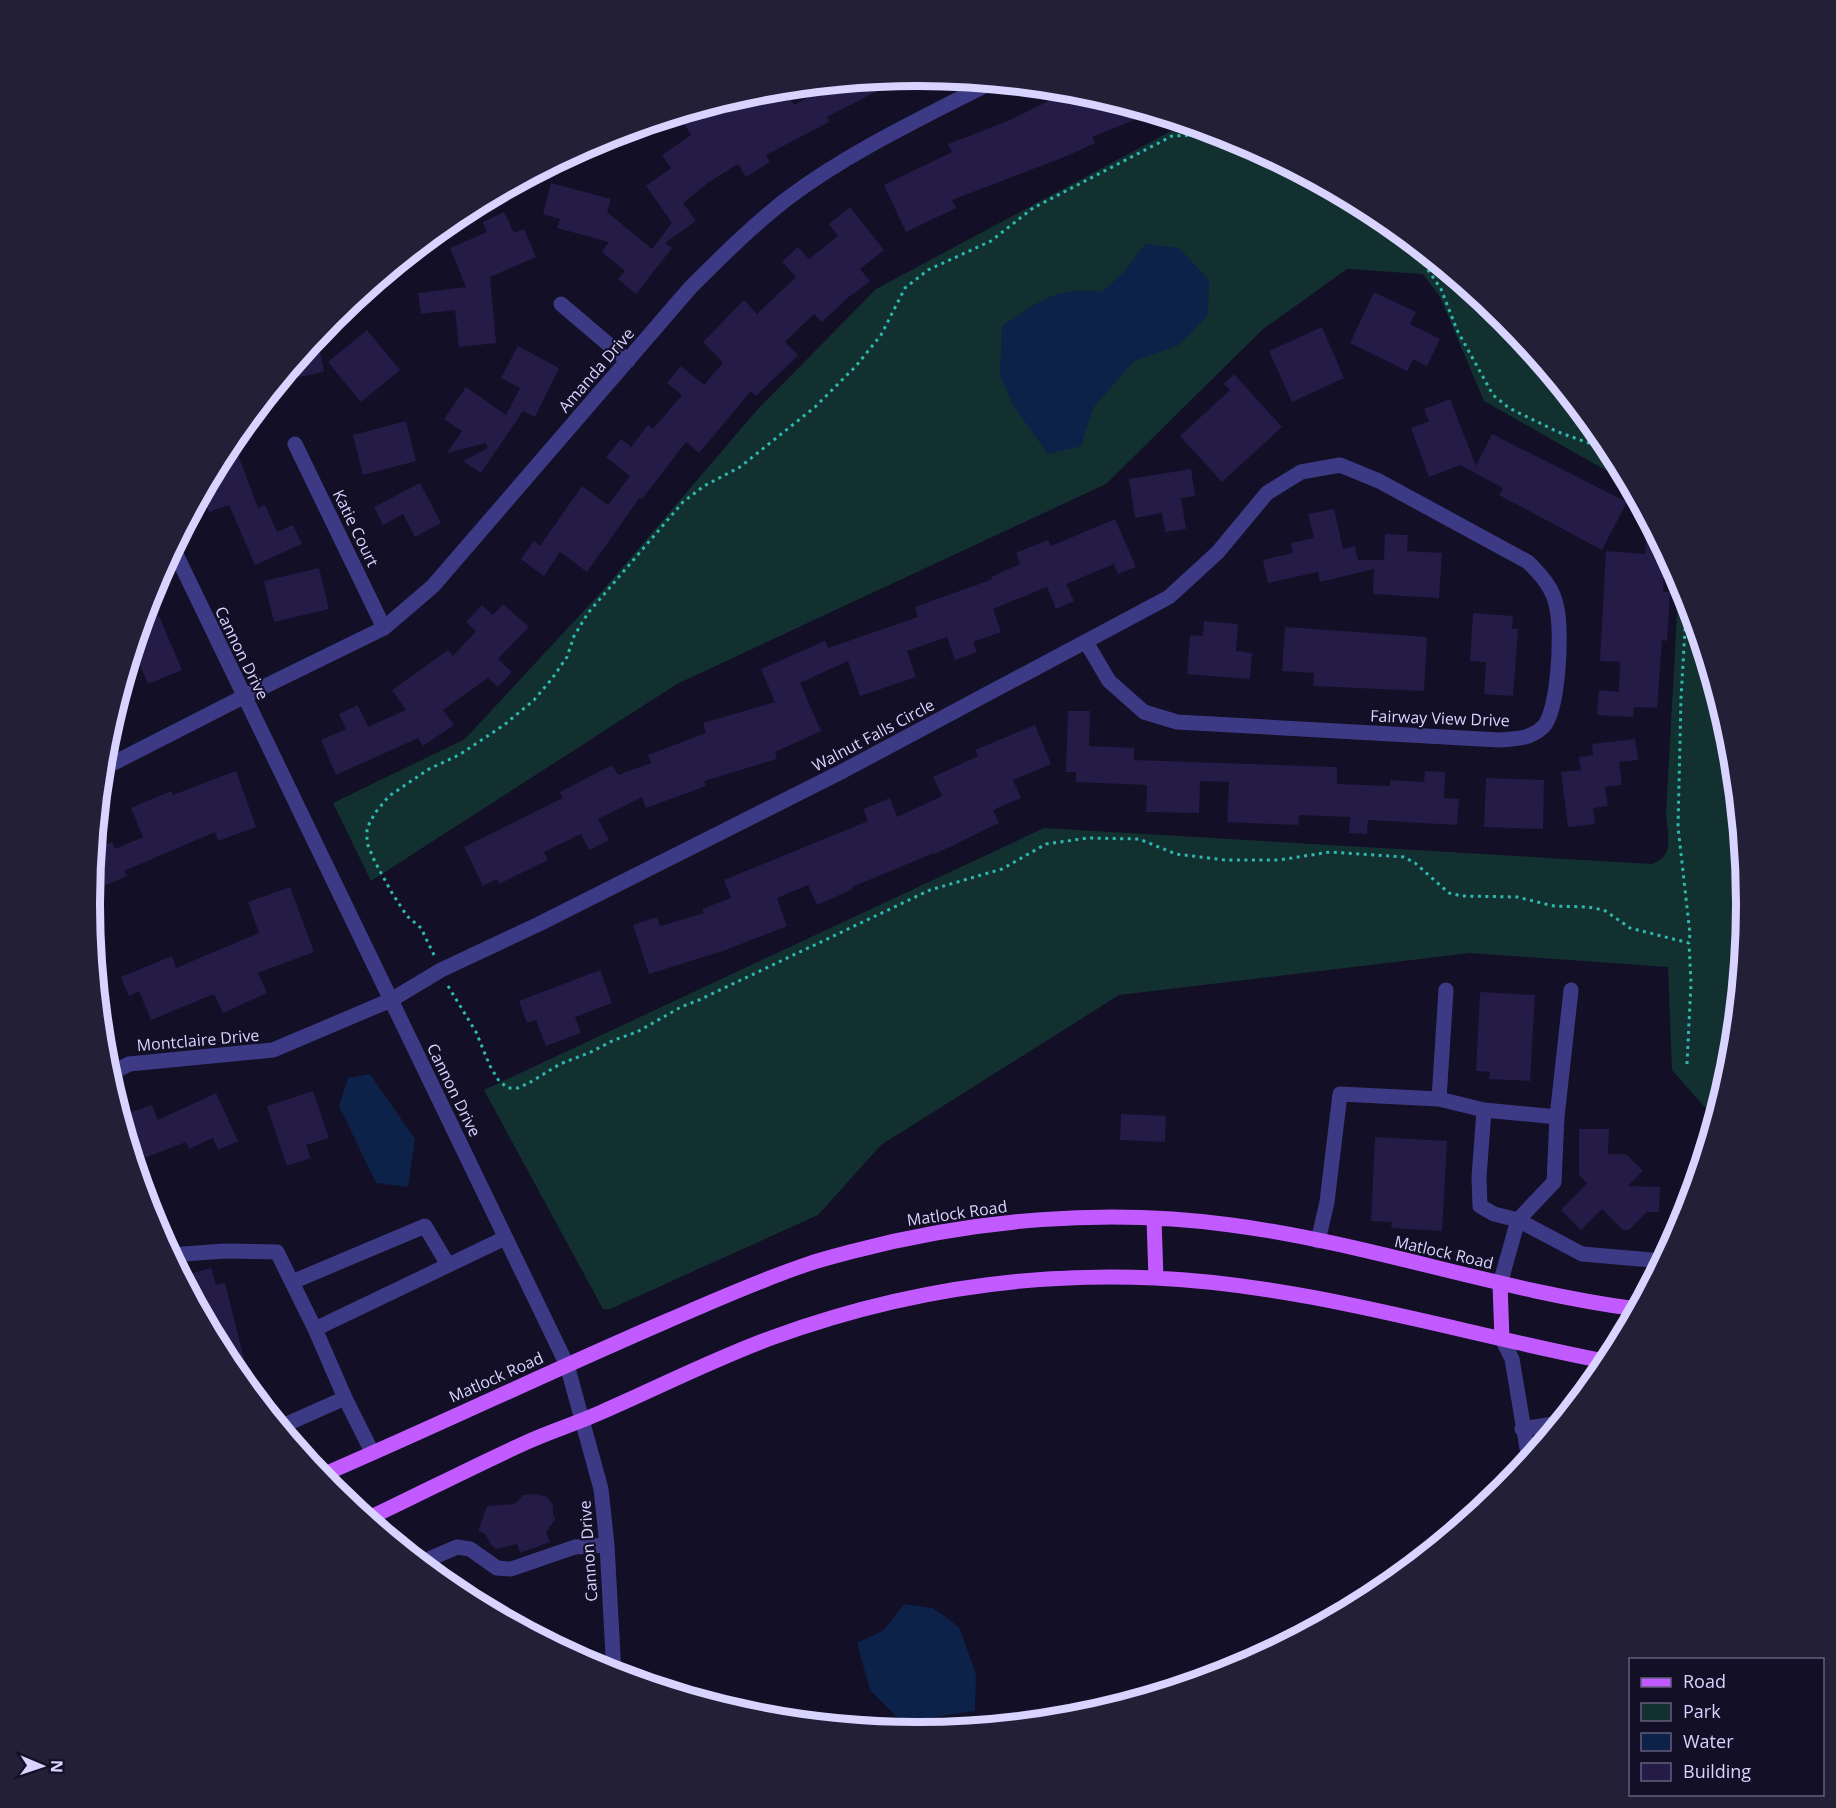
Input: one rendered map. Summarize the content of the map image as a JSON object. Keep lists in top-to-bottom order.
{
  "streets": {
    "main road": ["Matlock Road"],
    "street": [
      "Amanda Drive",
      "Katie Court",
      "Cannon Drive",
      "Fairway View Drive",
      "Walnut Falls Circle",
      "Montclaire Drive"
    ]
  },
  "crossings": [
    ["Amanda Drive", "Katie Court"],
    ["Amanda Drive", "Cannon Drive"],
    ["Cannon Drive", "Walnut Falls Circle"],
    ["Cannon Drive", "Montclaire Drive"],
    ["Cannon Drive", "Matlock Road"],
    ["Fairway View Drive", "Walnut Falls Circle"],
    ["Walnut Falls Circle", "Montclaire Drive"]
  ],
  "legend": [
    "Road",
    "Park",
    "Water",
    "Building"
  ],
  "north": "right"
}
